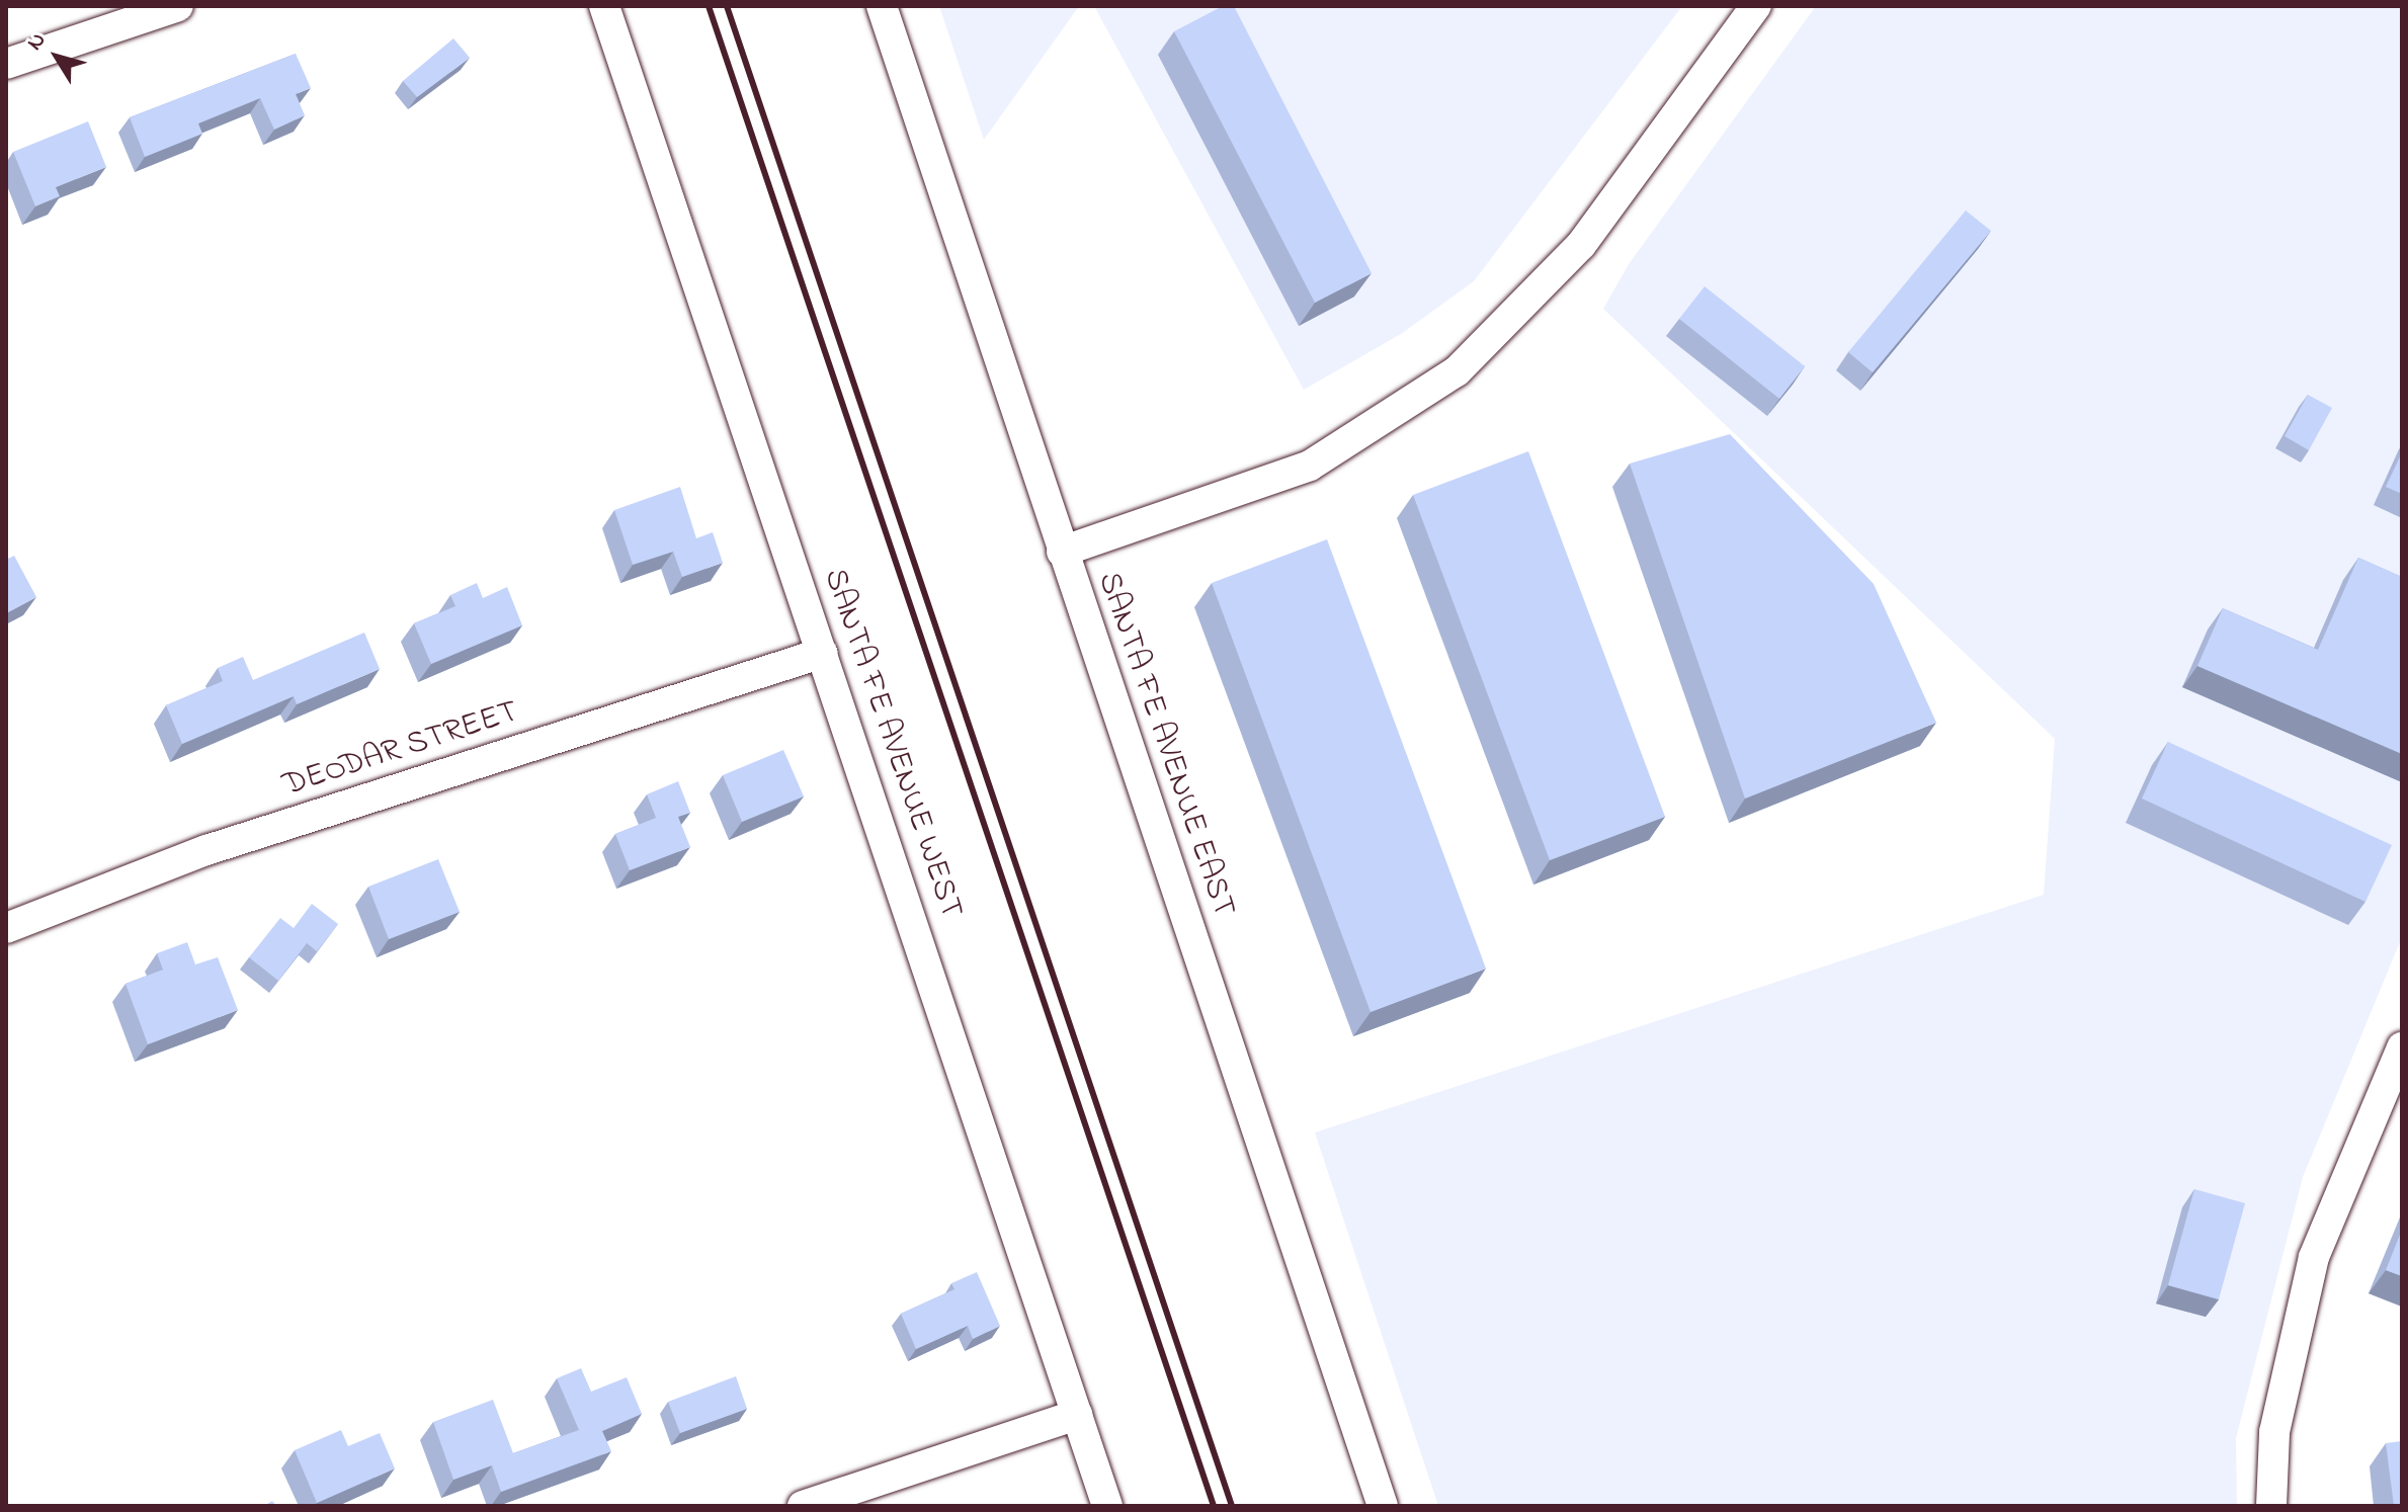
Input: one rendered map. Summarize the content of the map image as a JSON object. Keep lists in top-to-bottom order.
{
  "streets": {
    "street": ["SANTA FE AVENUE WEST", "SANTA FE AVENUE EAST", "DEODAR STREET"]
  },
  "crossings": [
    ["SANTA FE AVENUE WEST", "DEODAR STREET"]
  ],
  "north": "top left"
}
